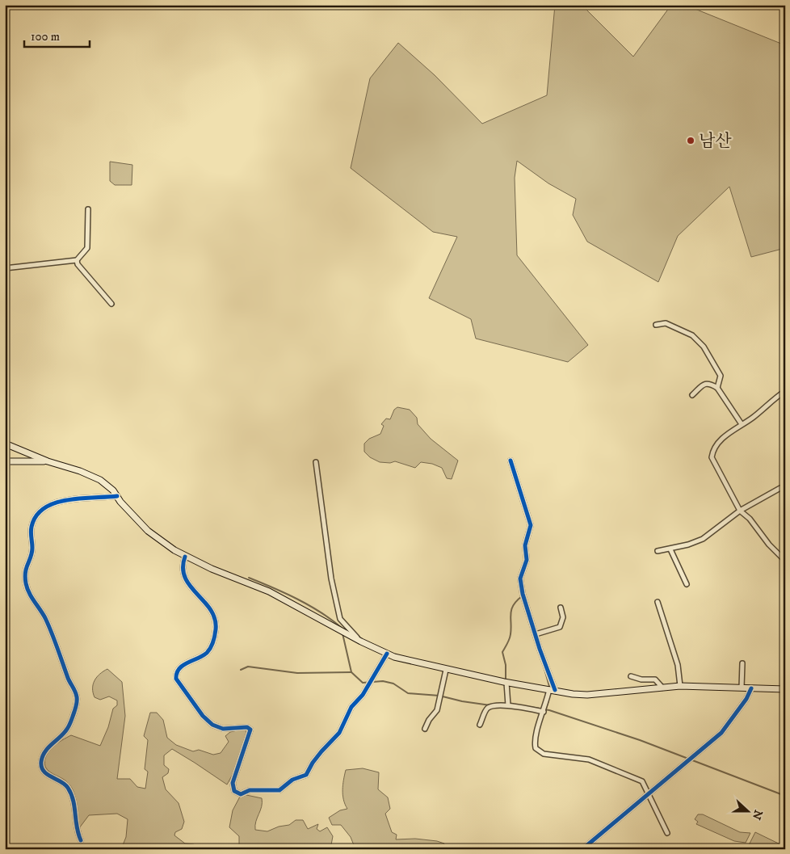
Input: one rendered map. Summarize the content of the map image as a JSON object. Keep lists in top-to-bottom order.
{
  "places": ["남산"],
  "scale_bar": "100 m",
  "north": "right"
}
